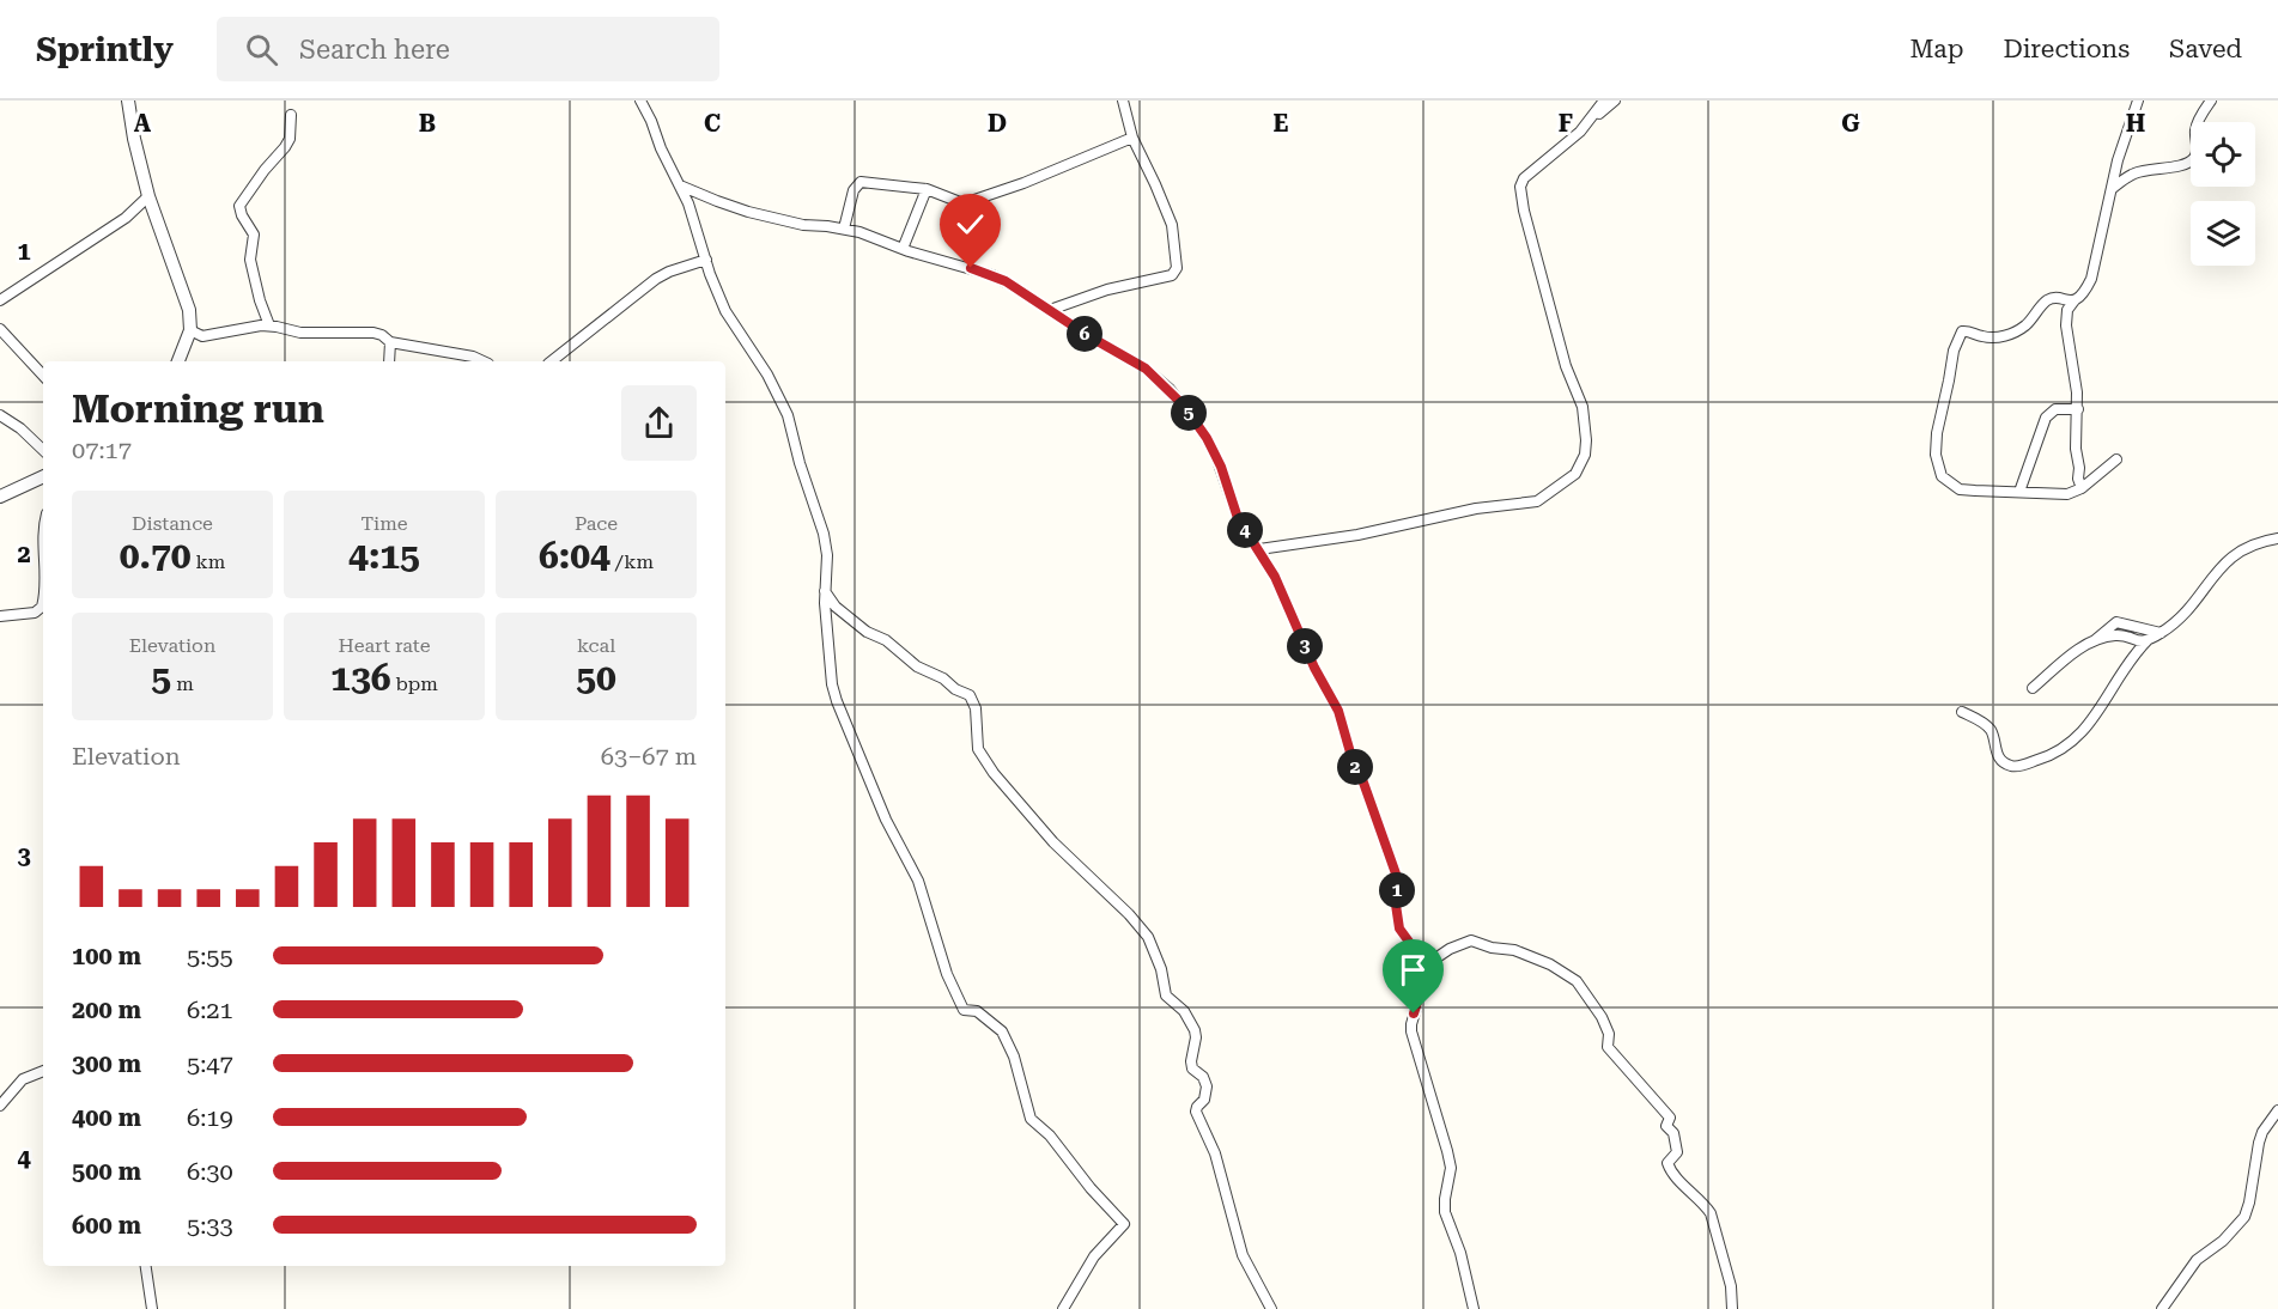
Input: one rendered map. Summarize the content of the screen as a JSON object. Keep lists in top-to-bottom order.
{
  "page": {
    "header": "Sprintly",
    "search": "Search here",
    "nav": ["Map", "Directions", "Saved"],
    "pins": [
      "6",
      "5",
      "4",
      "3",
      "2",
      "1"
    ],
    "heading": ["Morning run", "07:17"],
    "stats": [
      ["Distance", "0.70 km"],
      ["Time", "4:15"],
      ["Pace", "6:04 /km"],
      ["Elevation", "5 m"],
      ["Heart rate", "136 bpm"],
      ["kcal", "50"]
    ],
    "chart": ["Elevation", "63–67 m"],
    "list": [
      {
        "name": "100 m",
        "note": "5:55"
      },
      {
        "name": "200 m",
        "note": "6:21"
      },
      {
        "name": "300 m",
        "note": "5:47"
      },
      {
        "name": "400 m",
        "note": "6:19"
      },
      {
        "name": "500 m",
        "note": "6:30"
      },
      {
        "name": "600 m",
        "note": "5:33"
      }
    ]
  },
  "grid": {
    "columns": [
      "A",
      "B",
      "C",
      "D",
      "E",
      "F",
      "G",
      "H"
    ],
    "rows": [
      "1",
      "2",
      "3",
      "4"
    ]
  }
}
